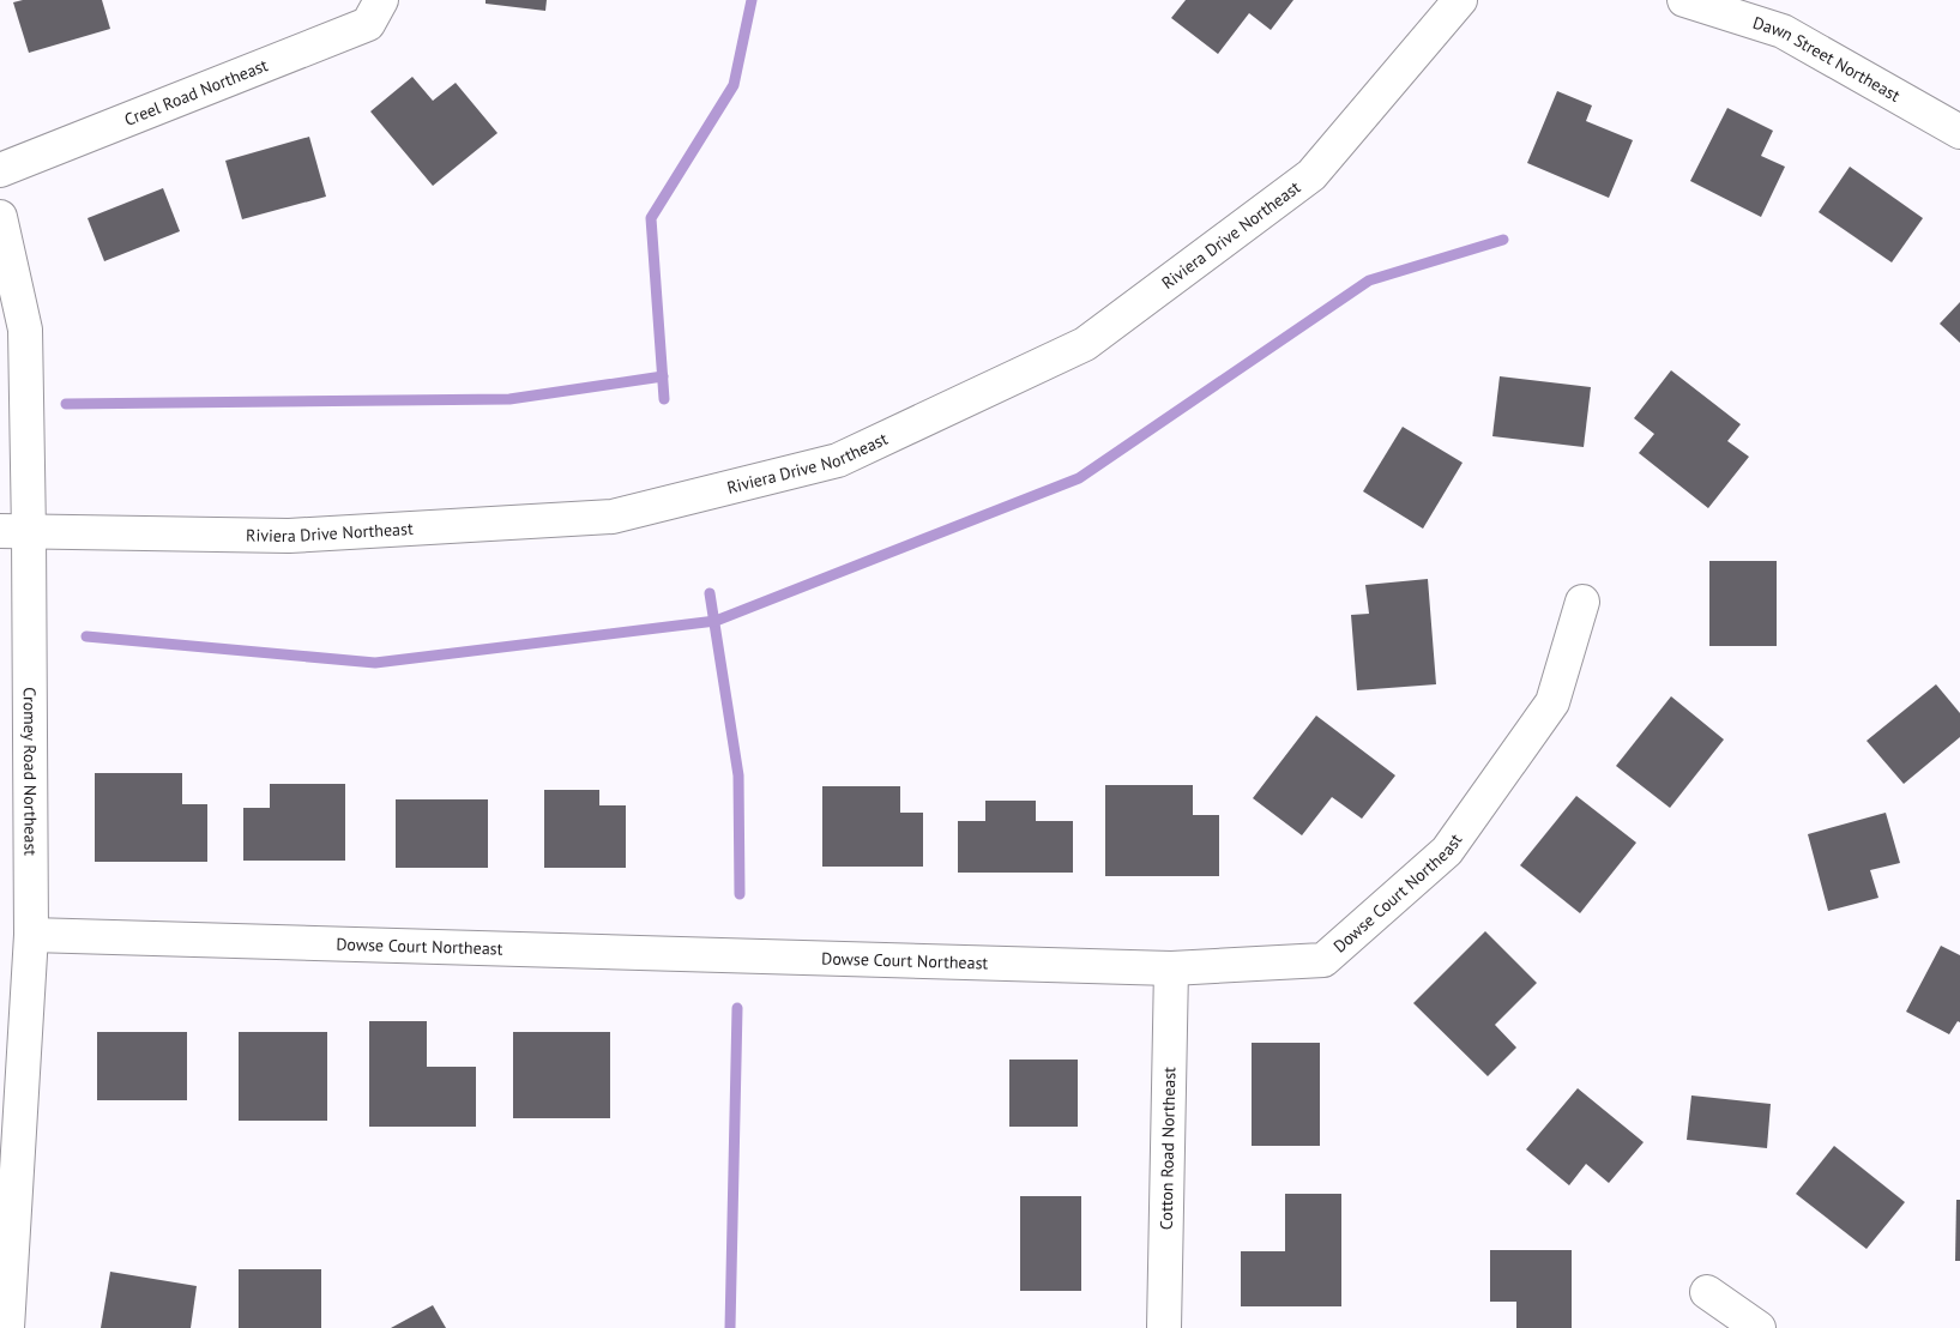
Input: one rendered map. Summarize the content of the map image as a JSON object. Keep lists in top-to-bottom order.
{
  "streets": {
    "street": [
      "Dawn Street Northeast",
      "Creel Road Northeast",
      "Riviera Drive Northeast",
      "Cromey Road Northeast",
      "Dowse Court Northeast",
      "Cotton Road Northeast"
    ]
  },
  "crossings": [
    ["Riviera Drive Northeast", "Cromey Road Northeast"],
    ["Cromey Road Northeast", "Dowse Court Northeast"],
    ["Dowse Court Northeast", "Cotton Road Northeast"]
  ]
}
